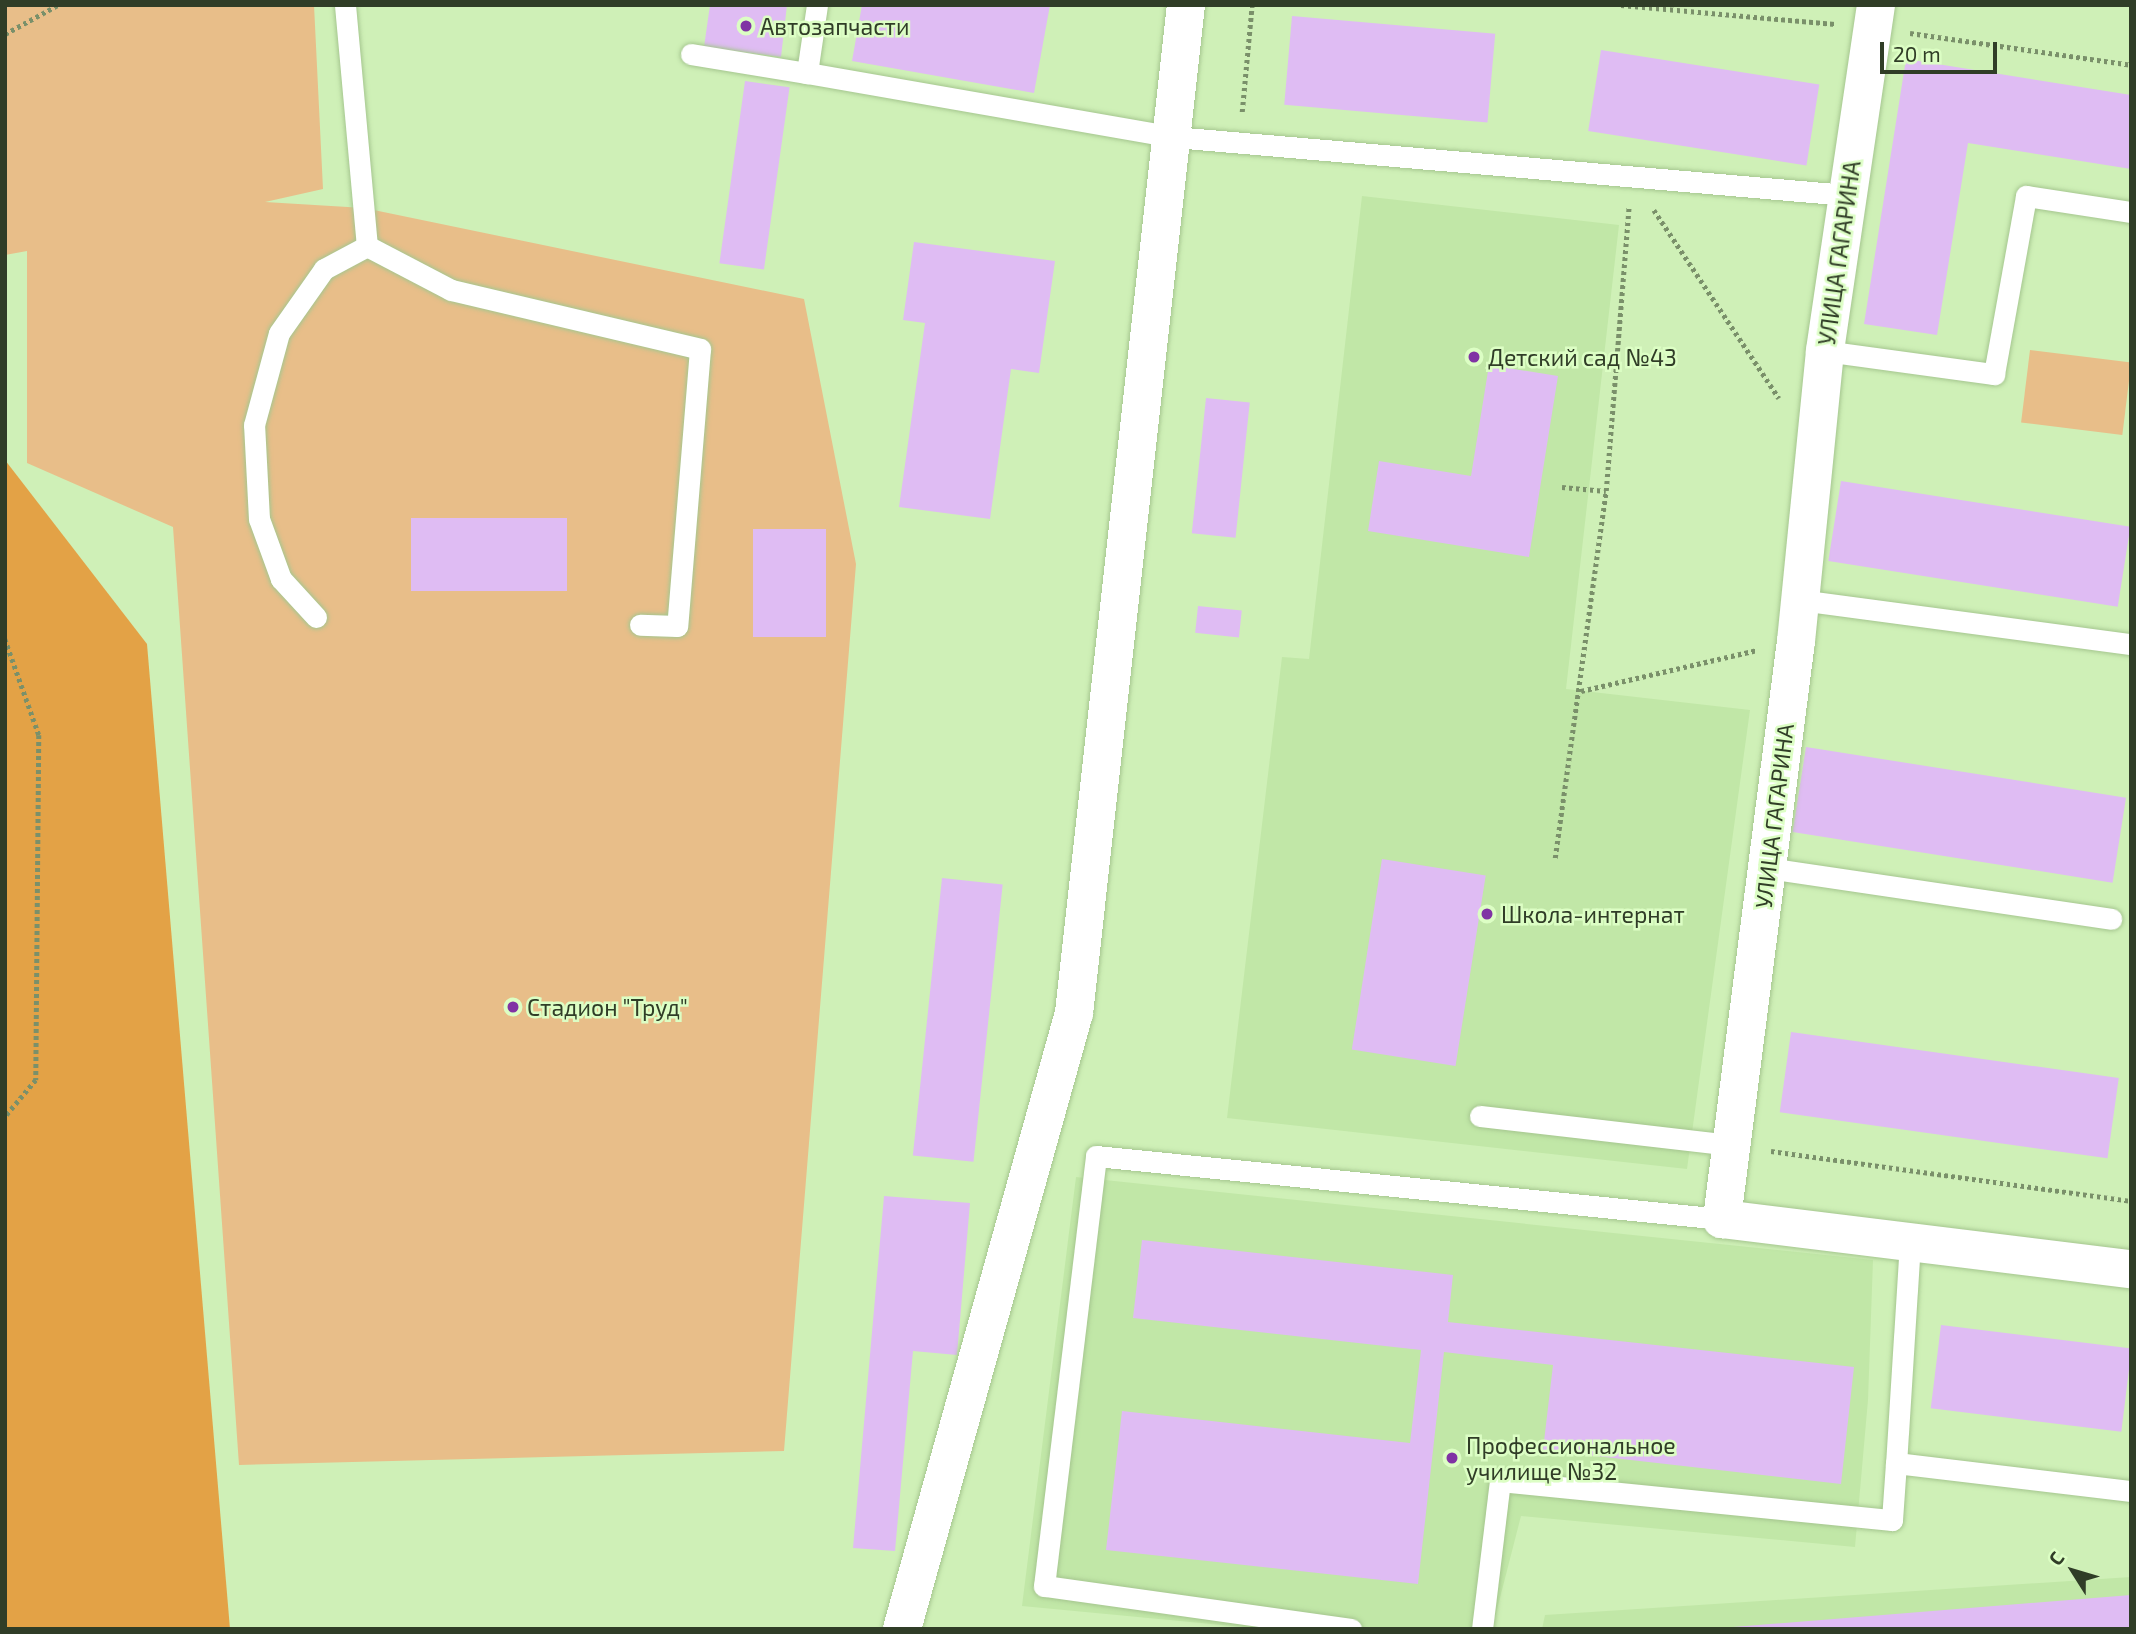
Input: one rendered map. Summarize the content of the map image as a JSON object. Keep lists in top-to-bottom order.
{
  "streets": {
    "street": ["УЛИЦА ГАГАРИНА"]
  },
  "places": [
    "Автозапчасти",
    "Детский сад №43",
    "Школа-интернат",
    "Стадион \"Труд\"",
    "Профессиональное училище №32"
  ],
  "scale_bar": "20 m",
  "north": "top left"
}
